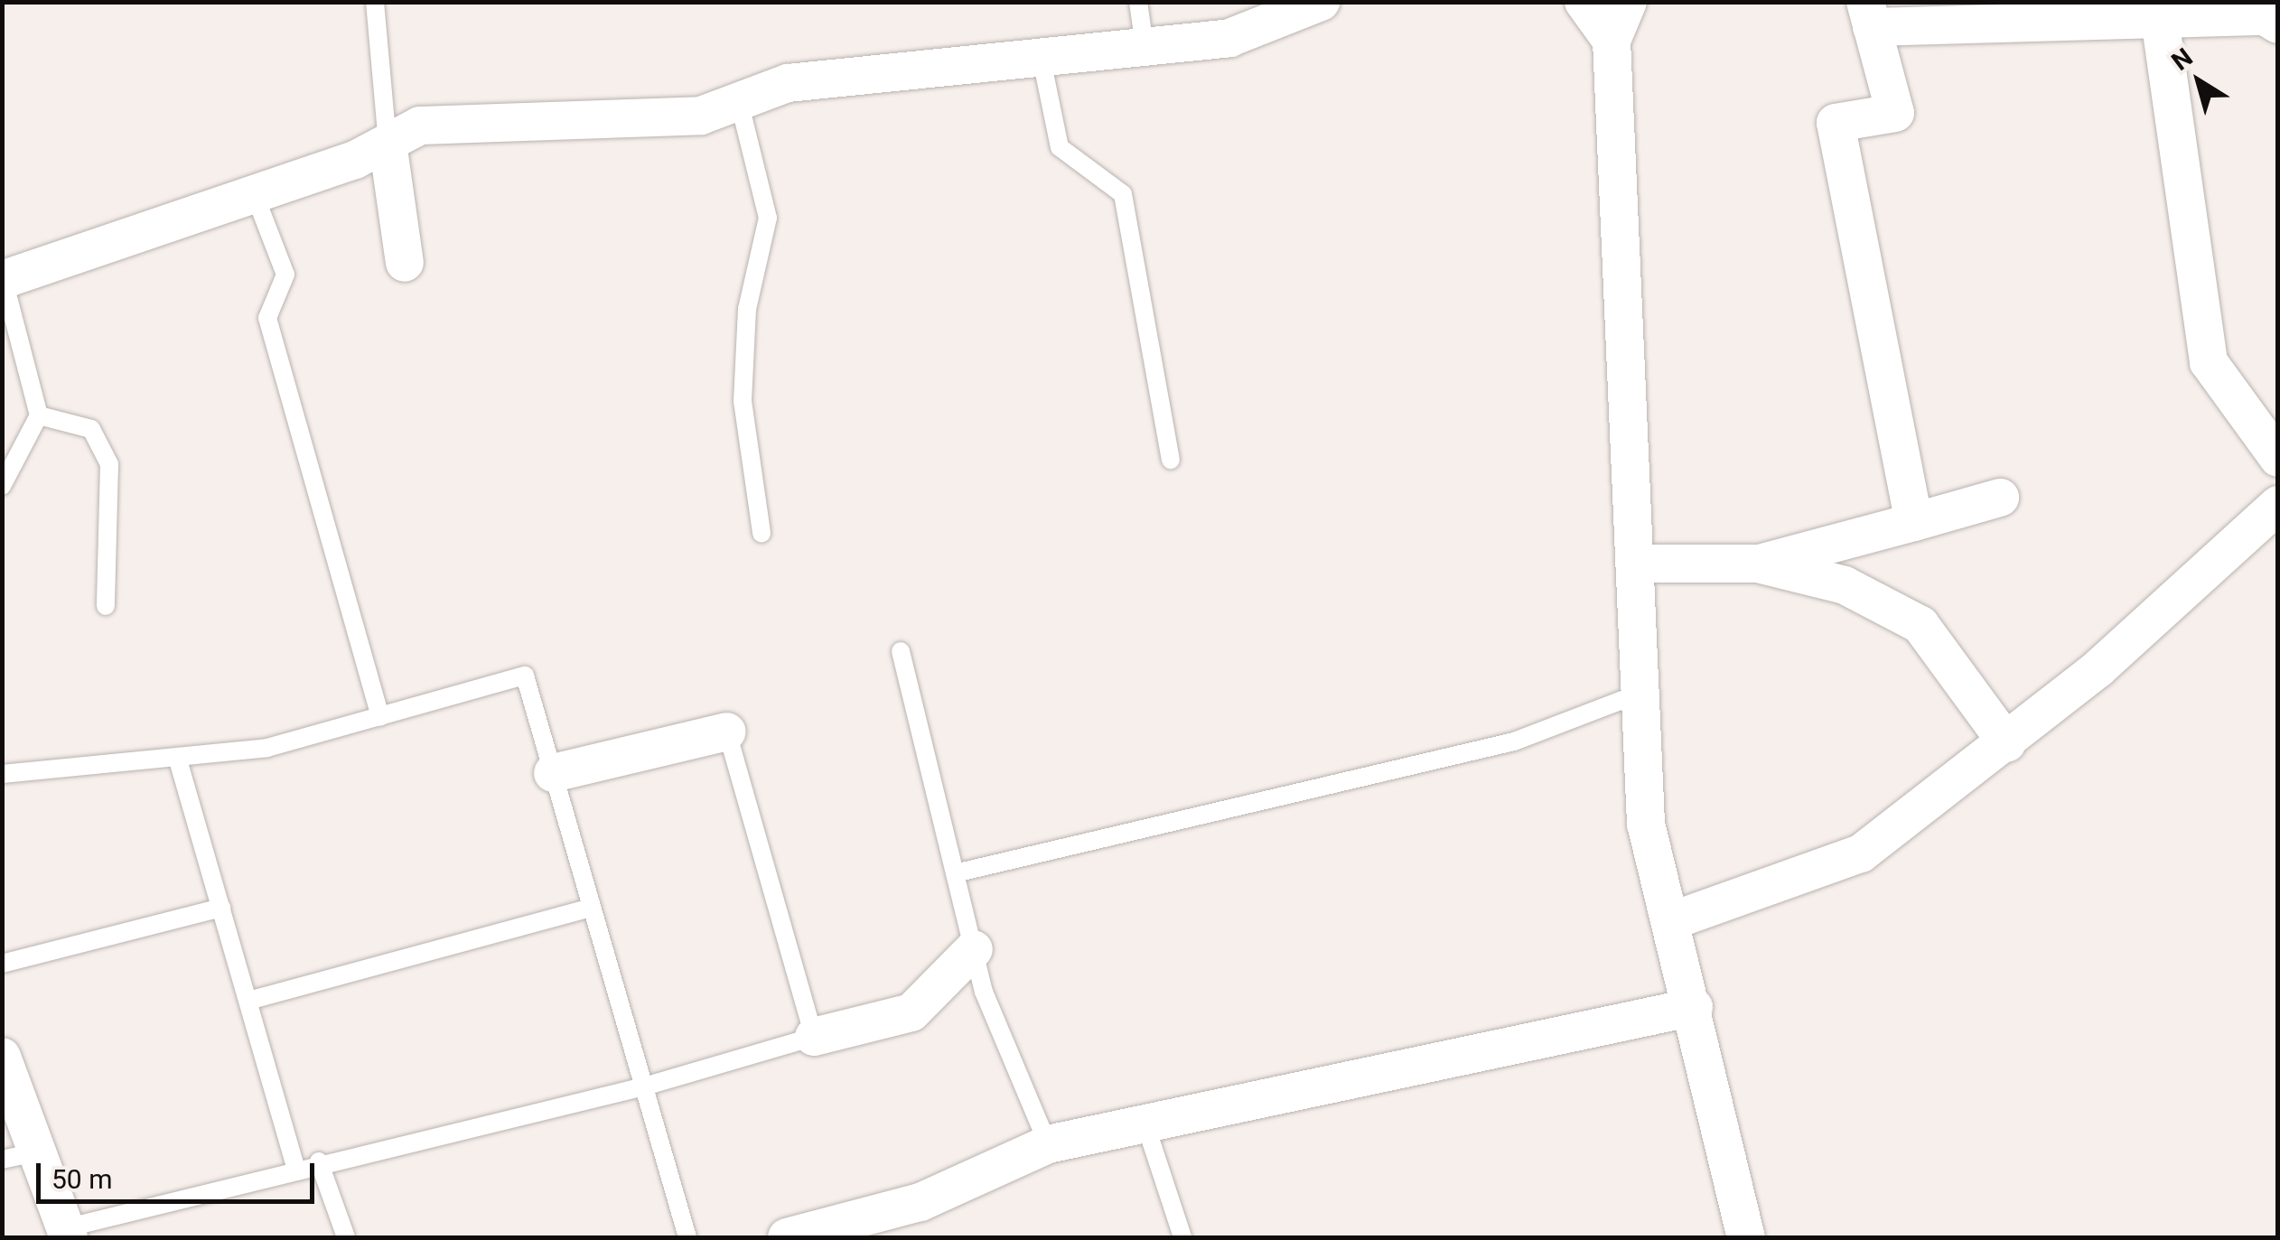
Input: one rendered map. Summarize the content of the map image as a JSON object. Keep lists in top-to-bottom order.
{
  "scale_bar": "50 m",
  "north": "top left"
}
